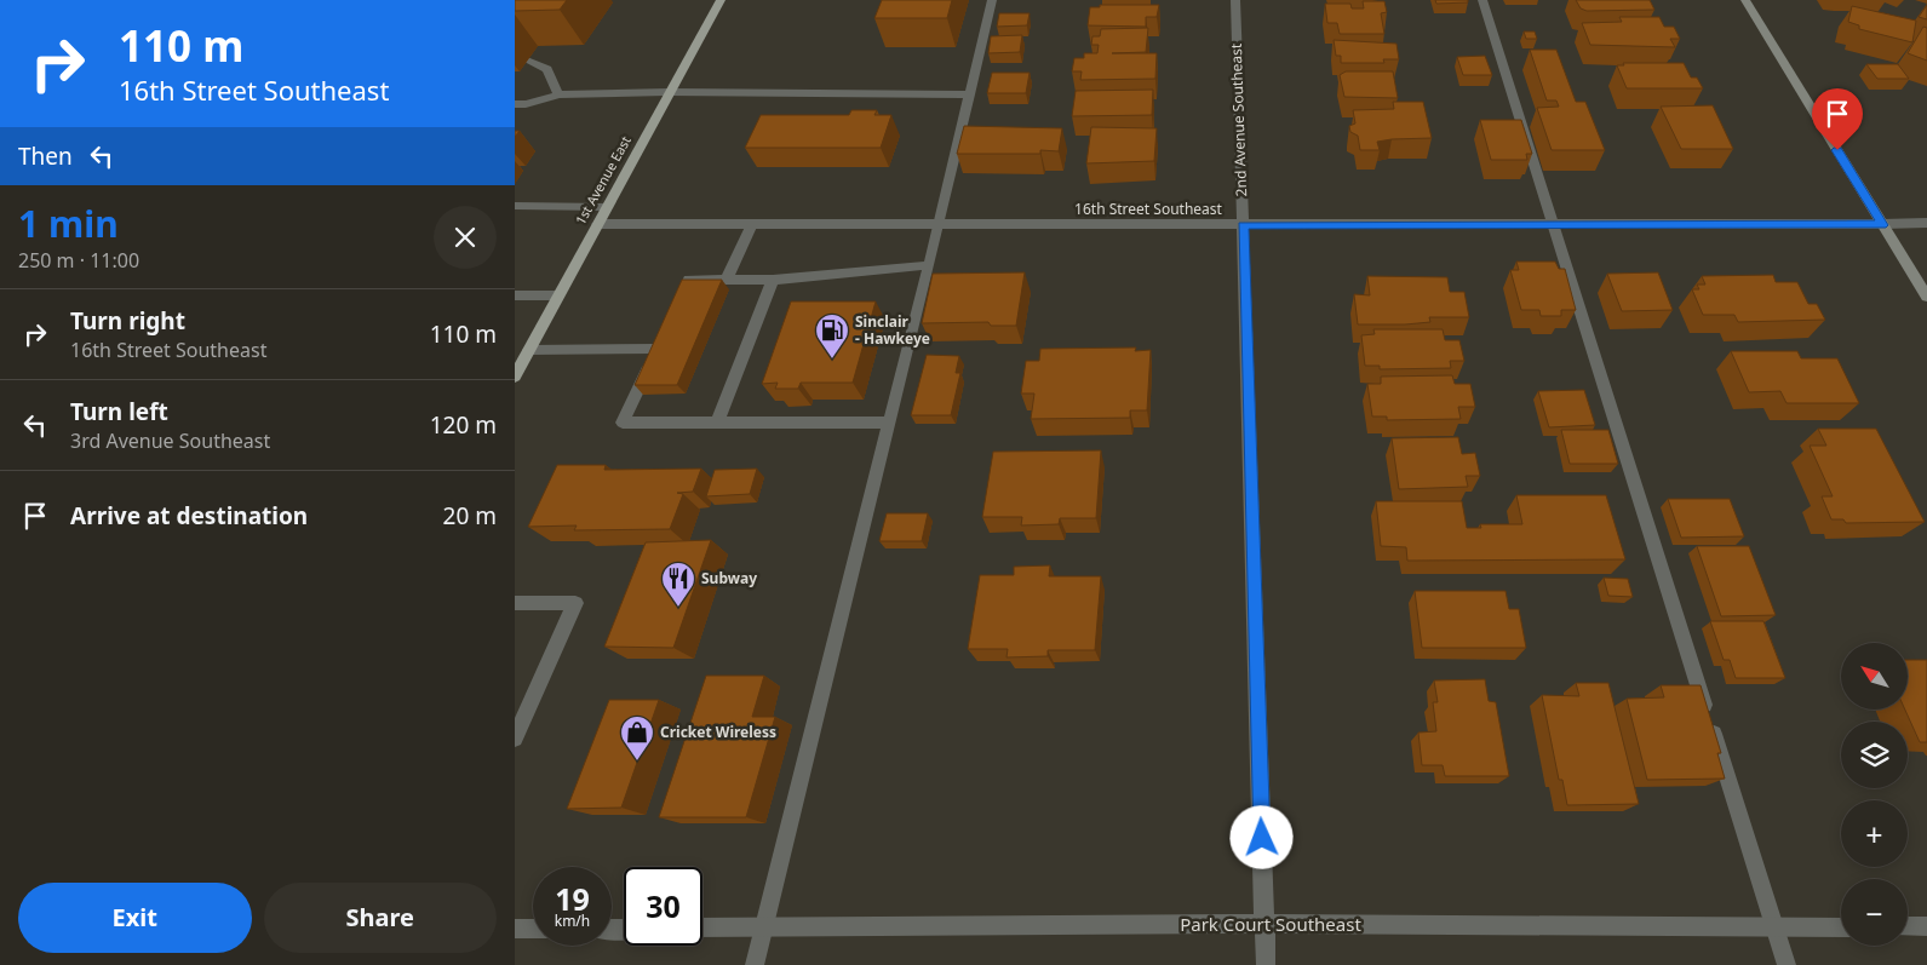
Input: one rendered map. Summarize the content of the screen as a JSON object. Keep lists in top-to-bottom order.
{
  "streets": {
    "main road": ["1st Avenue East"],
    "street": ["2nd Avenue Southeast", "16th Street Southeast", "Park Court Southeast"]
  },
  "crossings": [
    ["2nd Avenue Southeast", "16th Street Southeast"],
    ["2nd Avenue Southeast", "Park Court Southeast"],
    ["1st Avenue East", "16th Street Southeast"]
  ],
  "places": {
    "fuel station": ["Sinclair - Hawkeye"],
    "restaurant": ["Subway"],
    "shop": ["Cricket Wireless"]
  },
  "north": "top left",
  "page": {
    "turn": ["110 m", "16th Street Southeast"],
    "then": "Then",
    "heading": ["1 min", "250 m · 11:00"],
    "list": [
      {
        "name": "Turn right",
        "note": "16th Street Southeast",
        "value": "110 m"
      },
      {
        "name": "Turn left",
        "note": "3rd Avenue Southeast",
        "value": "120 m"
      },
      {
        "name": "Arrive at destination",
        "value": "20 m"
      }
    ],
    "map_buttons": ["+", "−"],
    "speed": "19 km/h",
    "limit": "30",
    "buttons": ["Exit", "Share"]
  }
}
